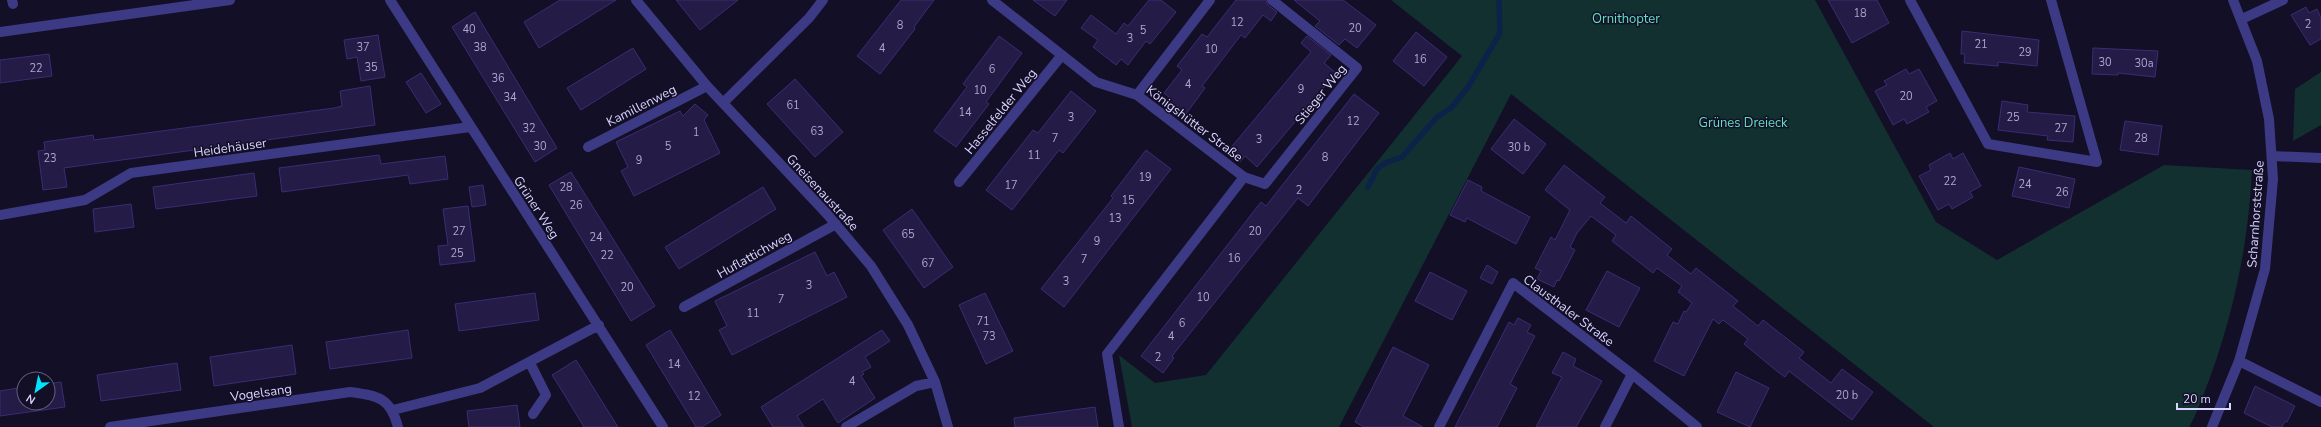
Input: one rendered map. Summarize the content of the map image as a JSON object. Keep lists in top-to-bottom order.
{
  "streets": {
    "street": [
      "Stieger Weg",
      "Kamillenweg",
      "Hasselfelder Weg",
      "Königshütter Straße",
      "Heidehäuser",
      "Gneisenaustraße",
      "Grüner Weg",
      "Scharnhorststraße",
      "Huflattichweg",
      "Clausthaler Straße",
      "Vogelsang"
    ]
  },
  "crossings": [
    ["Stieger Weg", "Königshütter Straße"],
    ["Kamillenweg", "Gneisenaustraße"],
    ["Hasselfelder Weg", "Königshütter Straße"],
    ["Heidehäuser", "Grüner Weg"],
    ["Gneisenaustraße", "Huflattichweg"]
  ],
  "parks": ["Ornithopter", "Grünes Dreieck"],
  "house_numbers": [
    "18",
    "12",
    "2",
    "8",
    "20",
    "40",
    "5",
    "3",
    "21",
    "37",
    "38",
    "4",
    "10",
    "29",
    "16",
    "30",
    "30a",
    "35",
    "22",
    "6",
    "36",
    "4",
    "9",
    "10",
    "20",
    "34",
    "61",
    "14",
    "3",
    "25",
    "12",
    "32",
    "27",
    "63",
    "1",
    "7",
    "28",
    "3",
    "30",
    "5",
    "30 b",
    "11",
    "8",
    "23",
    "9",
    "19",
    "22",
    "24",
    "17",
    "28",
    "2",
    "26",
    "15",
    "26",
    "13",
    "27",
    "20",
    "65",
    "24",
    "9",
    "25",
    "22",
    "16",
    "7",
    "67",
    "3",
    "3",
    "20",
    "10",
    "7",
    "11",
    "71",
    "6",
    "73",
    "4",
    "2",
    "14",
    "4",
    "20 b",
    "12"
  ],
  "scale_bar": "20 m",
  "north": "bottom left"
}
